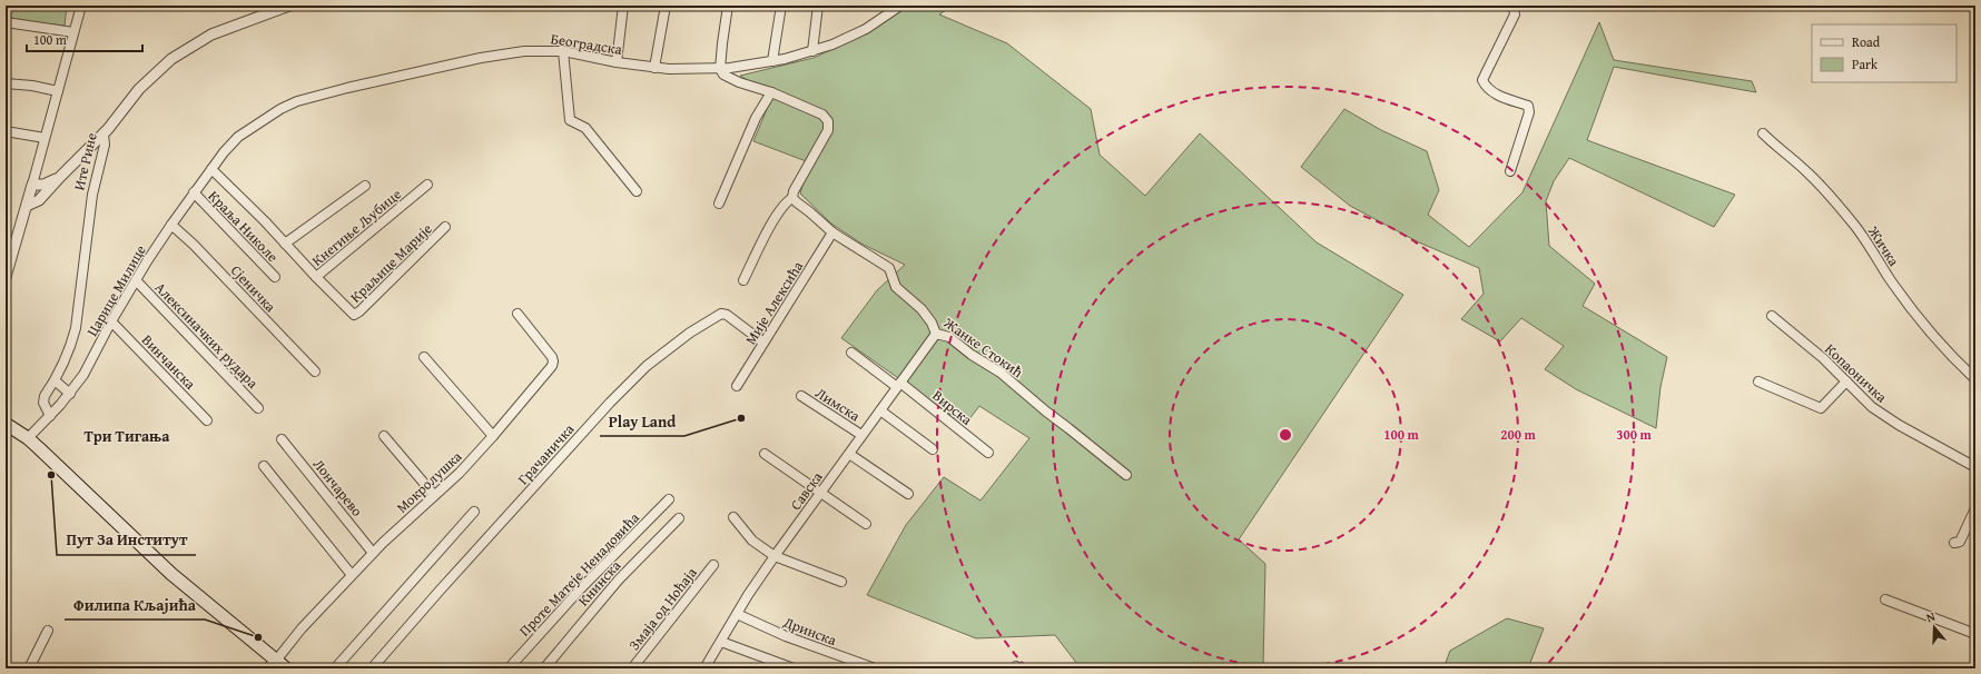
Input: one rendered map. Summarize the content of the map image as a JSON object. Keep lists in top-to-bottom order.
{
  "streets": {
    "street": [
      "Београдска",
      "Ите Рине",
      "Краља Николе",
      "Кнегиње Љубице",
      "Жичка",
      "Краљице Марије",
      "Сјеничка",
      "Царице Милице",
      "Мије Алексића",
      "Алексиначких рудара",
      "Жанке Стокић",
      "Винчанска",
      "Копаоничка",
      "Лимска",
      "Вирска",
      "Грачаничка",
      "Мокролушка",
      "Лончарево",
      "Савска",
      "Проте Матеје Ненадовића",
      "Книнска",
      "Змаја од Ноћаја",
      "Дринска"
    ]
  },
  "crossings": [
    ["Београдска", "Царице Милице"],
    ["Ите Рине", "Царице Милице"],
    ["Краља Николе", "Царице Милице"],
    ["Кнегиње Љубице", "Краљице Марије"],
    ["Кнегиње Љубице", "Царице Милице"],
    ["Сјеничка", "Царице Милице"],
    ["Царице Милице", "Алексиначких рудара"],
    ["Царице Милице", "Винчанска"],
    ["Мије Алексића", "Жанке Стокић"],
    ["Мије Алексића", "Грачаничка"],
    ["Жанке Стокић", "Савска"],
    ["Лимска", "Савска"],
    ["Вирска", "Савска"],
    ["Мокролушка", "Лончарево"],
    ["Савска", "Дринска"]
  ],
  "districts": ["Три Тигања"],
  "places": ["Play Land", "Пут За Институт", "Филипа Кљајића"],
  "legend": ["Road", "Park"],
  "scale_bar": "100 m",
  "north": "top",
  "rings": ["100 m", "200 m", "300 m"]
}
